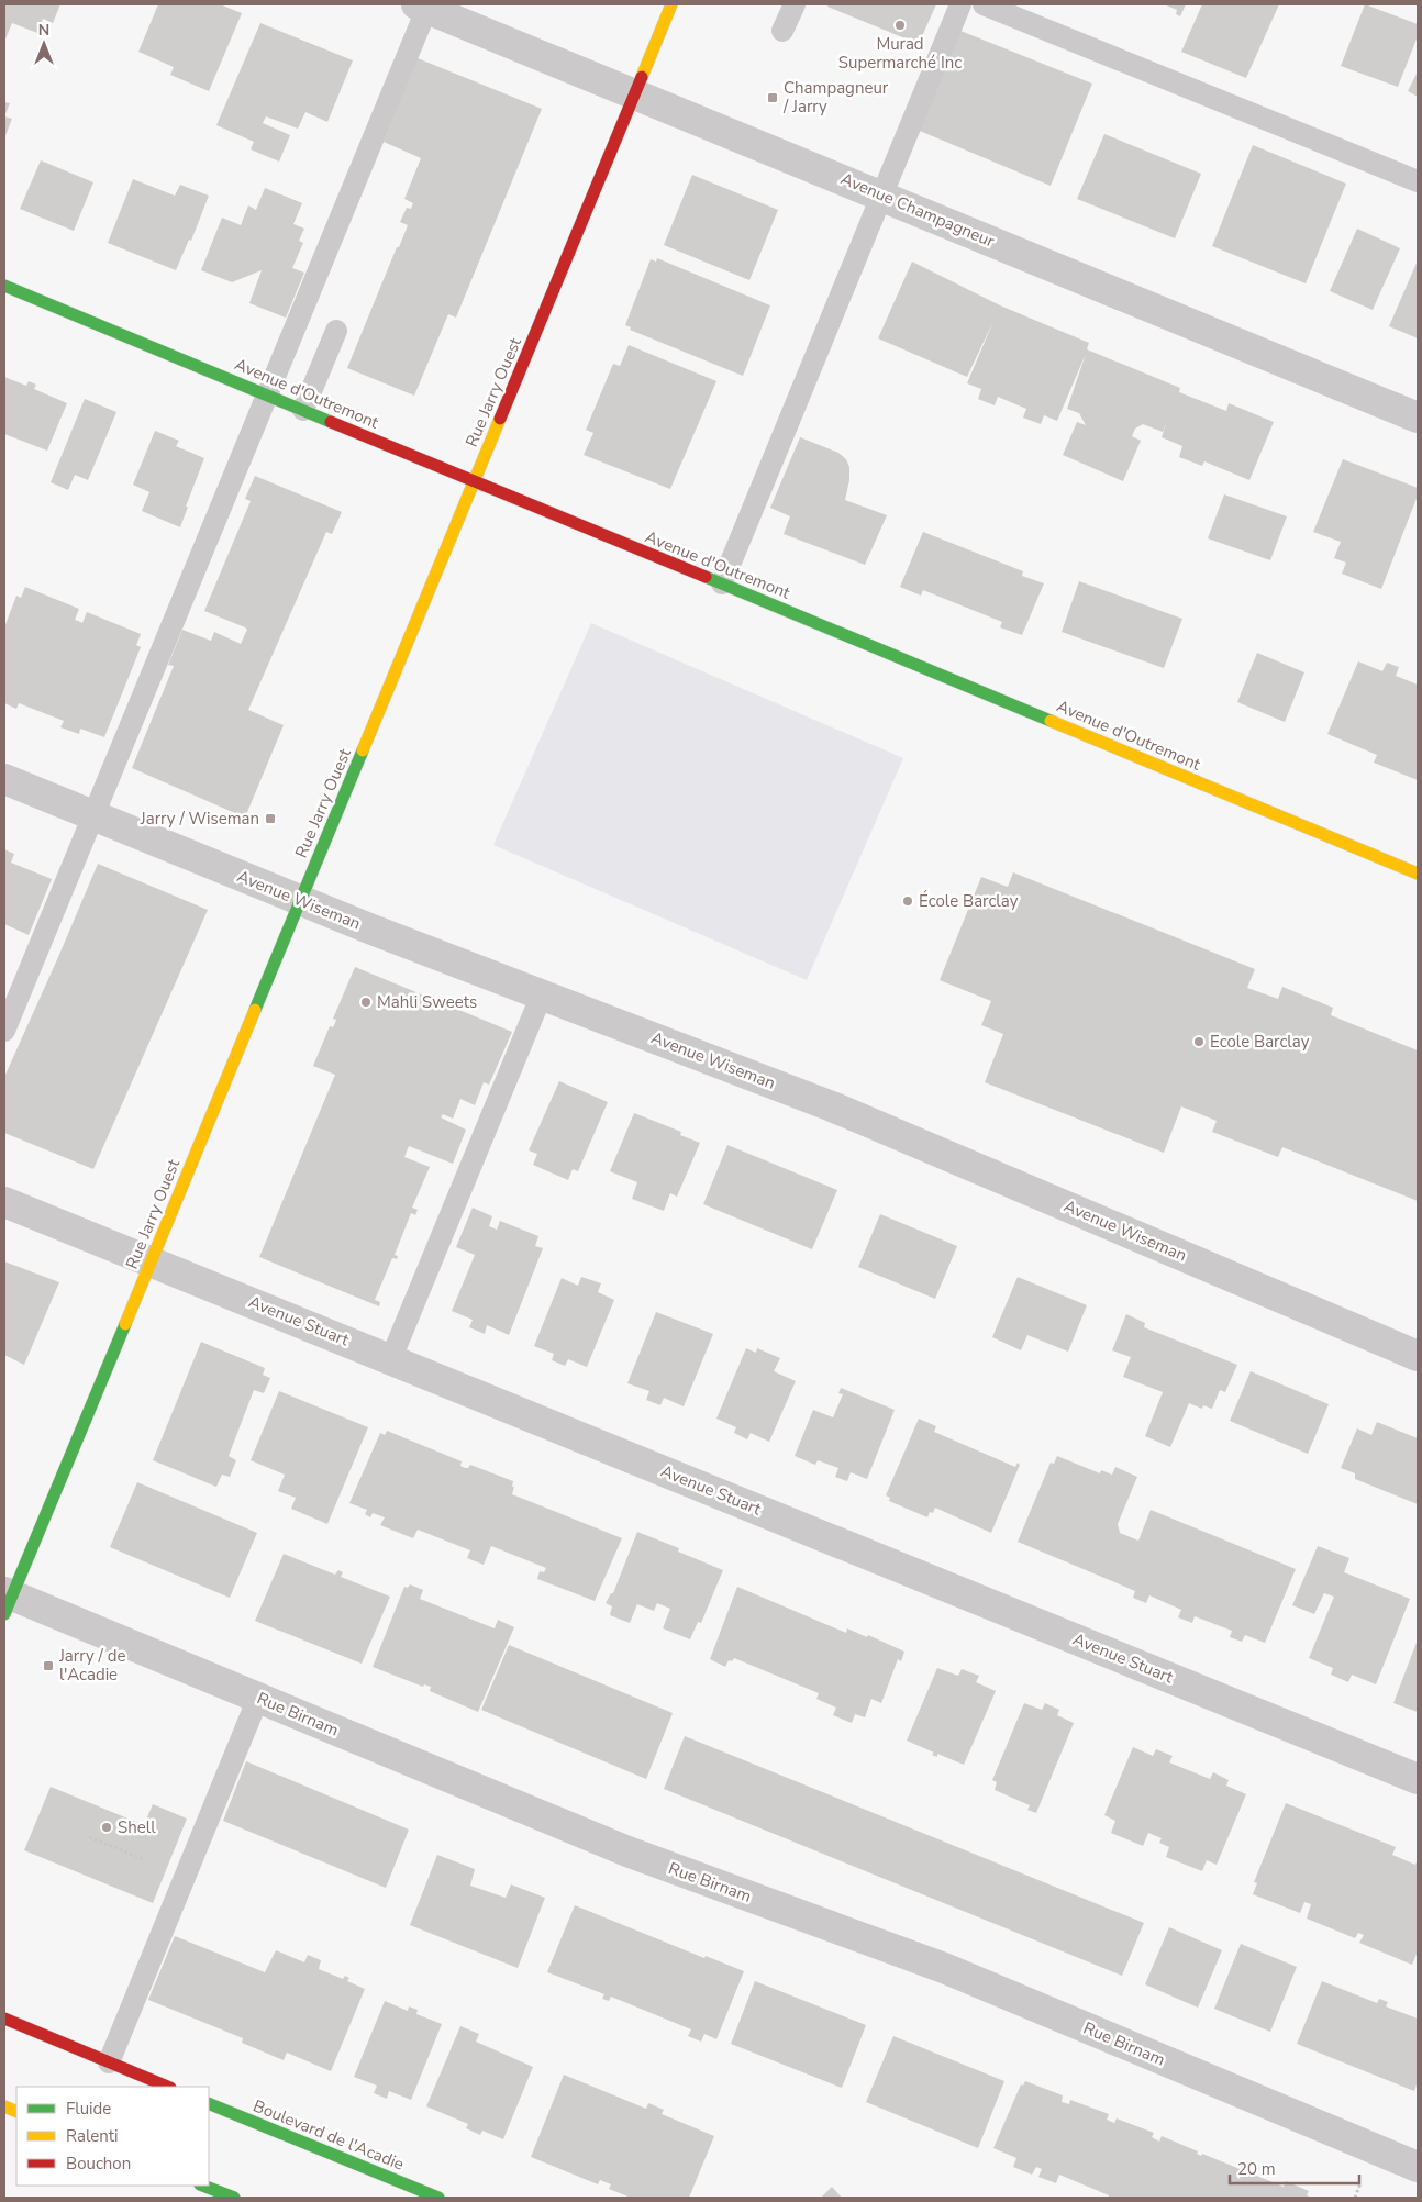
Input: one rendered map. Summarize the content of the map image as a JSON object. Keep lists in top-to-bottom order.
{
  "streets": {
    "main road": ["Rue Jarry Ouest", "Avenue d'Outremont", "Boulevard de l'Acadie"],
    "street": [
      "Avenue Champagneur",
      "Avenue Wiseman",
      "Avenue Stuart",
      "Rue Birnam"
    ]
  },
  "crossings": [
    ["Avenue Champagneur", "Rue Jarry Ouest"],
    ["Rue Jarry Ouest", "Avenue d'Outremont"],
    ["Rue Jarry Ouest", "Avenue Wiseman"],
    ["Rue Jarry Ouest", "Avenue Stuart"],
    ["Rue Jarry Ouest", "Rue Birnam"]
  ],
  "places": {
    "other": [
      "Murad Supermarché Inc",
      "École Barclay",
      "Mahli Sweets",
      "Ecole Barclay",
      "Shell"
    ],
    "transit": ["Champagneur / Jarry", "Jarry / Wiseman", "Jarry / de l'Acadie"]
  },
  "legend": ["Fluide", "Ralenti", "Bouchon"],
  "scale_bar": "20 m",
  "north": "top"
}
